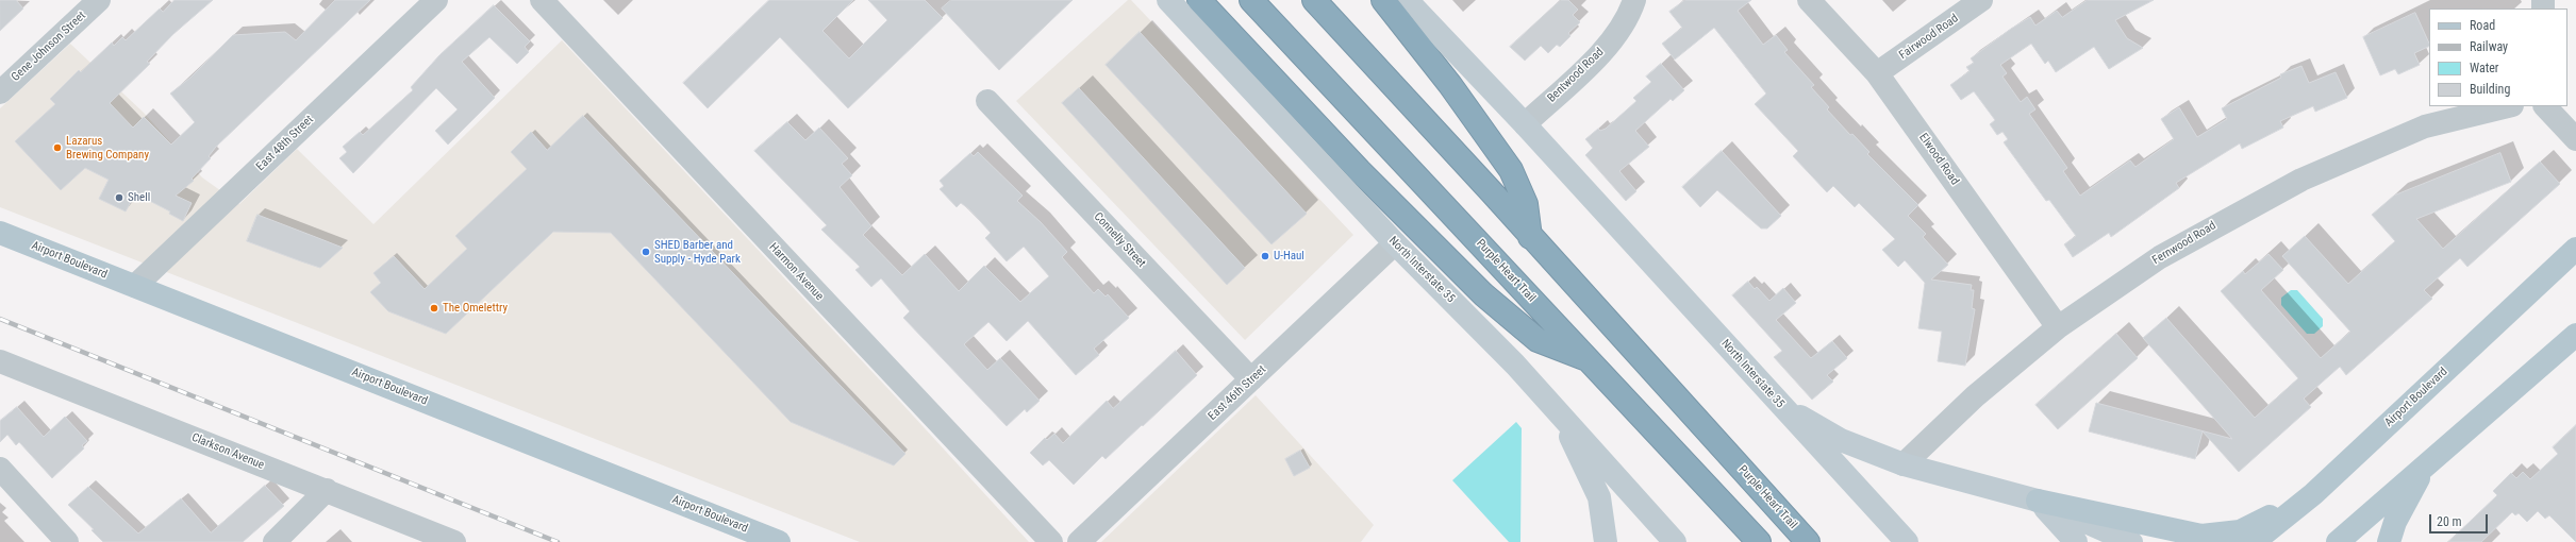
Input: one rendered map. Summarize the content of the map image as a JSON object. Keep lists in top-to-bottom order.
{
  "streets": {
    "highway": ["Purple Heart Trail"],
    "main road": ["Airport Boulevard", "North Interstate 35"],
    "street": [
      "Fairwood Road",
      "Gene Johnson Street",
      "Bentwood Road",
      "East 48th Street",
      "Elwood Road",
      "Connelly Street",
      "Fernwood Road",
      "Harmon Avenue",
      "East 46th Street",
      "Clarkson Avenue"
    ]
  },
  "crossings": [
    ["Fairwood Road", "Elwood Road"],
    ["Bentwood Road", "North Interstate 35"],
    ["East 48th Street", "Airport Boulevard"],
    ["Elwood Road", "Fernwood Road"],
    ["Connelly Street", "East 46th Street"],
    ["North Interstate 35", "East 46th Street"]
  ],
  "places": [
    "Lazarus Brewing Company",
    "Shell",
    "SHED Barber and Supply - Hyde Park",
    "U-Haul",
    "The Omelettry"
  ],
  "legend": [
    "Road",
    "Railway",
    "Water",
    "Building"
  ],
  "scale_bar": "20 m"
}
